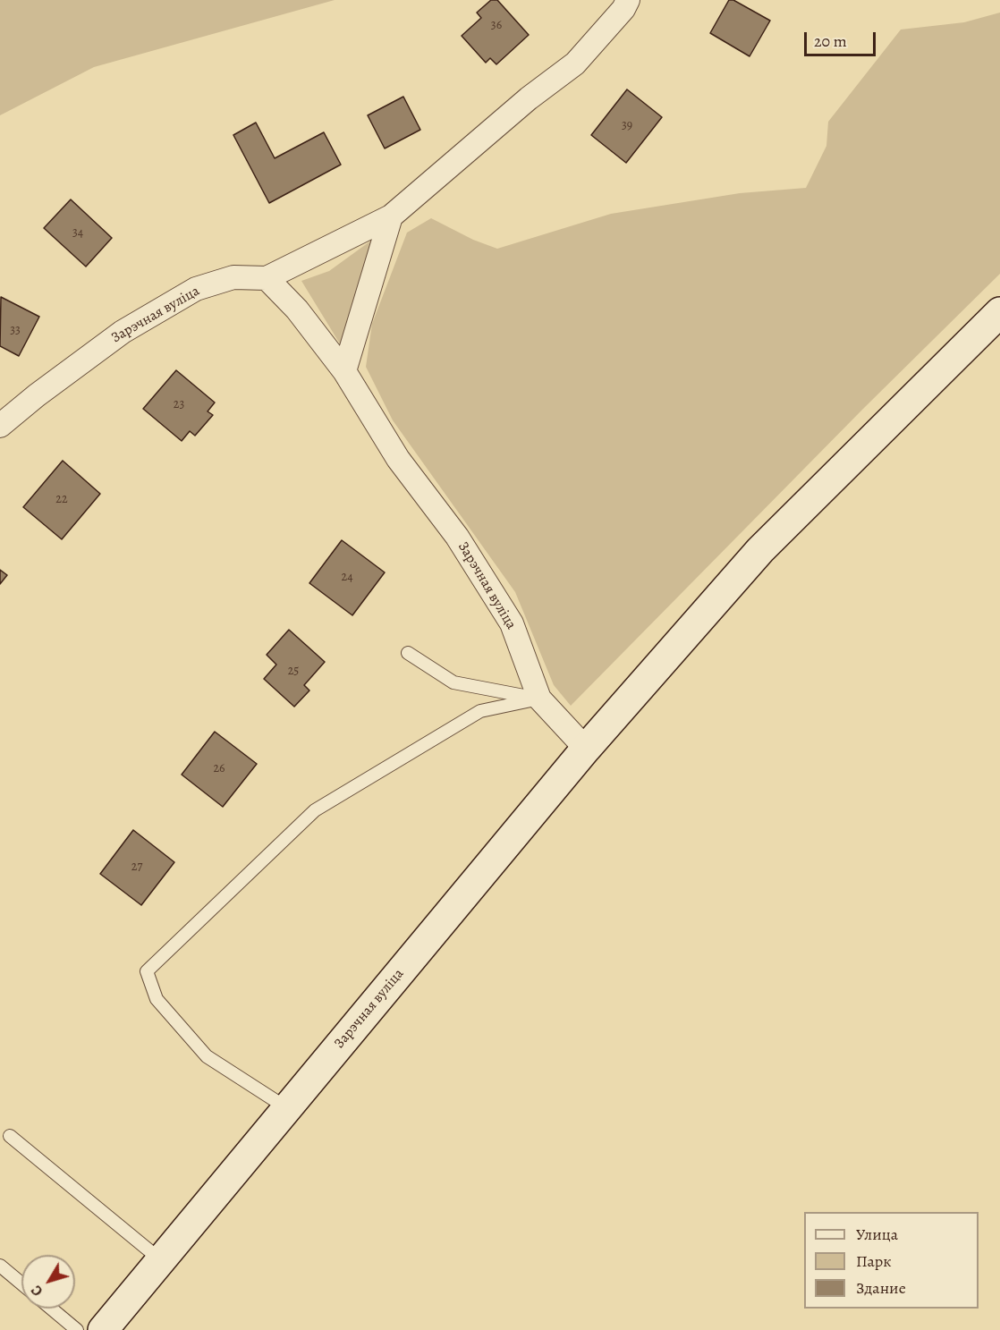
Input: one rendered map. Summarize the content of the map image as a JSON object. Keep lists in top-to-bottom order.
{
  "streets": {
    "street": ["Зарэчная вуліца"]
  },
  "house_numbers": [
    "36",
    "39",
    "34",
    "33",
    "23",
    "22",
    "24",
    "25",
    "26",
    "27"
  ],
  "legend": ["Улица", "Парк", "Здание"],
  "scale_bar": "20 m",
  "north": "bottom left"
}
